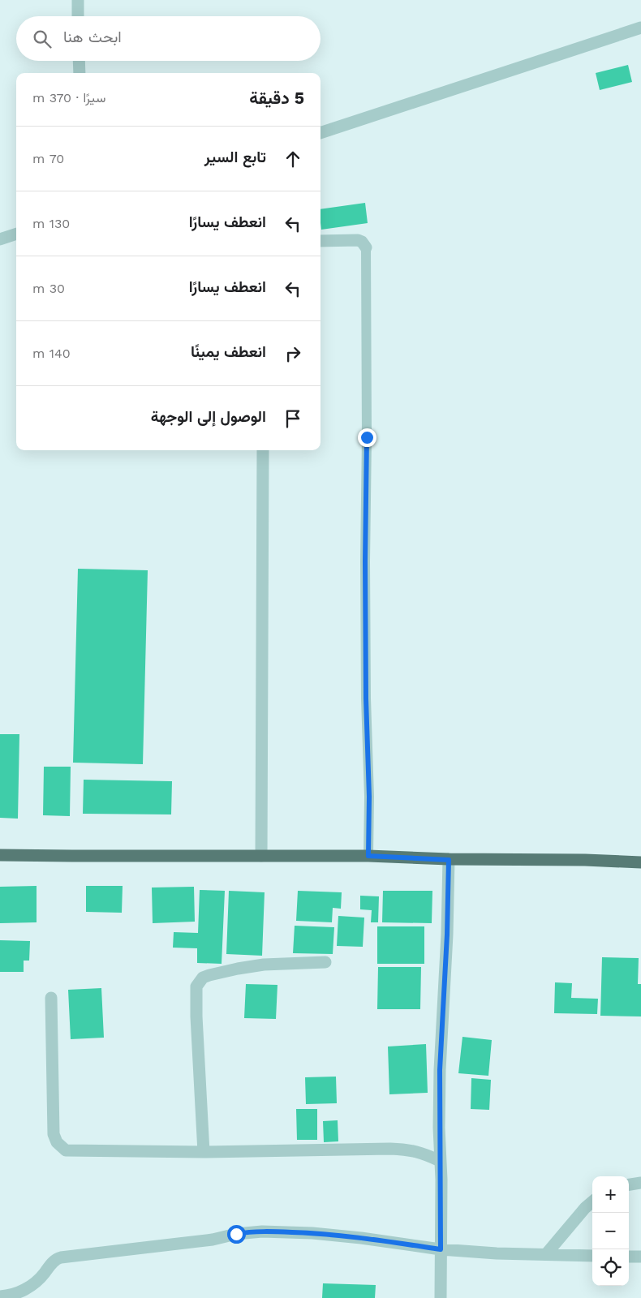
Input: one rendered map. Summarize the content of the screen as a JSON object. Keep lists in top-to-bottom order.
{
  "page": {
    "search": "ابحث هنا",
    "heading": ["5 دقيقة", "سيرًا · 370 m"],
    "list": [
      ["تابع السير", "70 m"],
      ["انعطف يسارًا", "130 m"],
      ["انعطف يسارًا", "30 m"],
      ["انعطف يمينًا", "140 m"],
      "الوصول إلى الوجهة"
    ],
    "map_buttons": ["+", "−"]
  }
}
